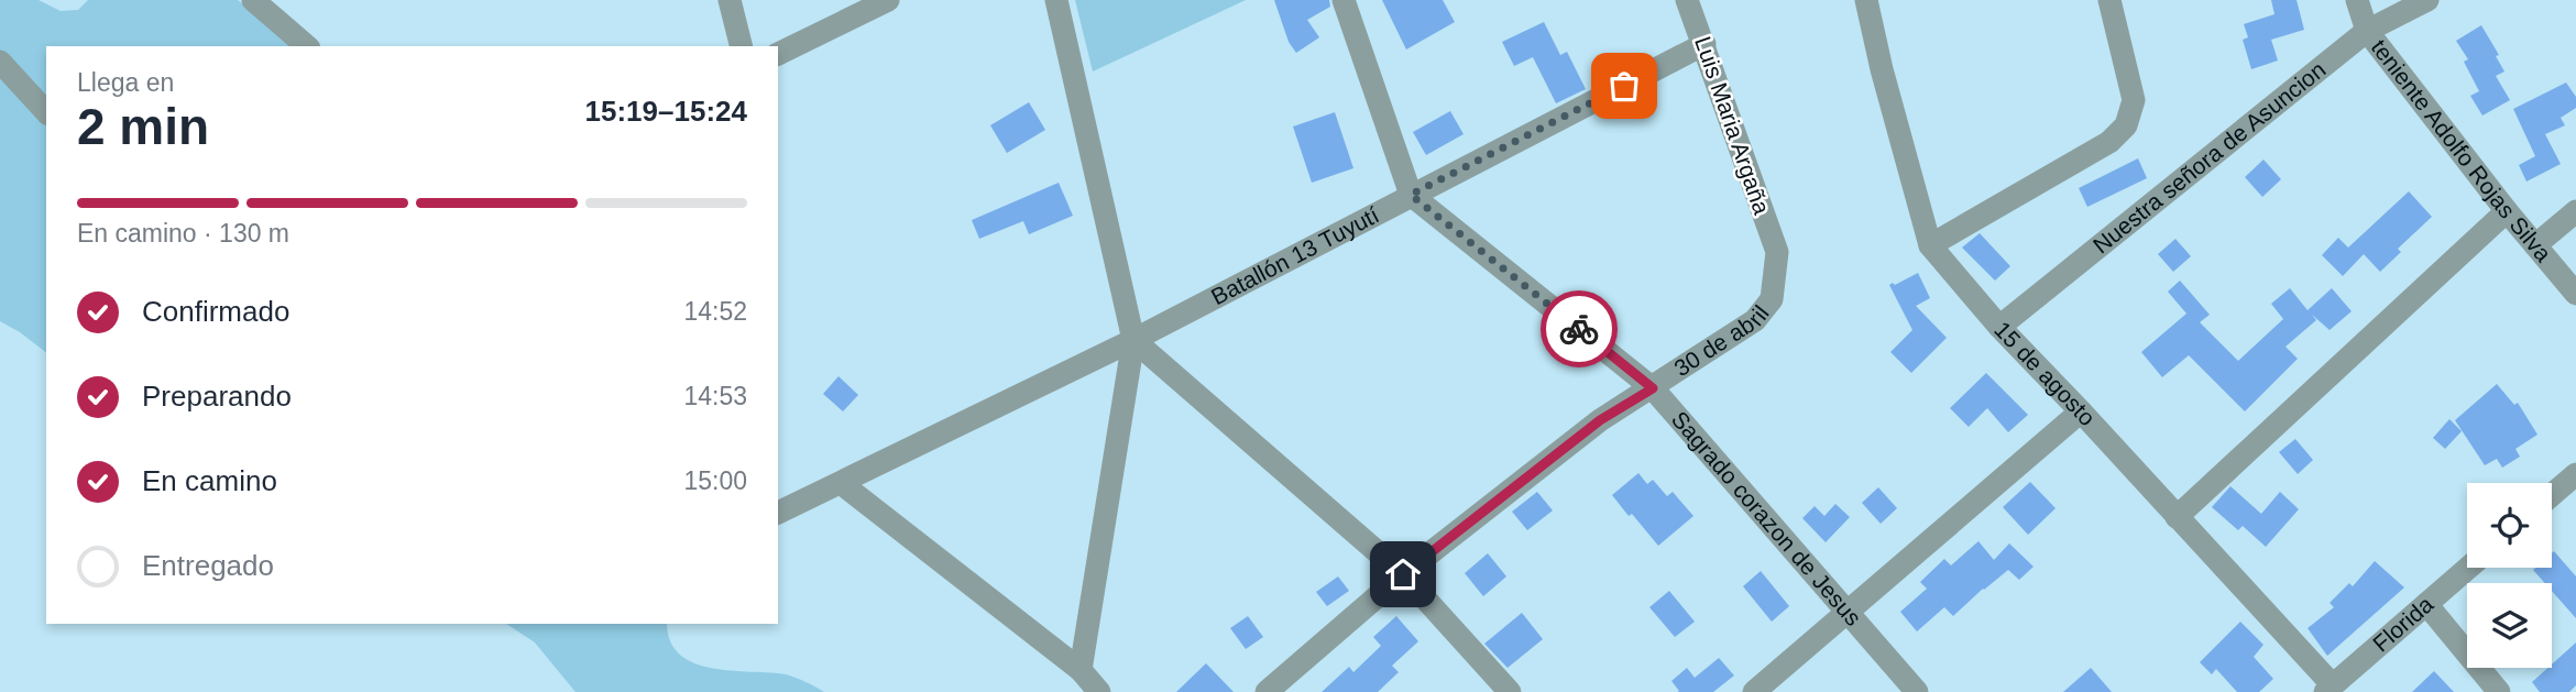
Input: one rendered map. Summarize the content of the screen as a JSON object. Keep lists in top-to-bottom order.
{
  "streets": {
    "street": [
      "Luis Maria Argaña",
      "teniente Adolfo Rojas Silva",
      "Nuestra señora de Asuncion",
      "Batallón 13 Tuyutí",
      "30 de abril",
      "15 de agosto",
      "Sagrado corazon de Jesus",
      "Florida"
    ]
  },
  "crossings": [
    ["Luis Maria Argaña", "Batallón 13 Tuyutí"],
    ["Luis Maria Argaña", "30 de abril"],
    ["teniente Adolfo Rojas Silva", "Nuestra señora de Asuncion"],
    ["Nuestra señora de Asuncion", "15 de agosto"],
    ["Batallón 13 Tuyutí", "Sagrado corazon de Jesus"],
    ["30 de abril", "Sagrado corazon de Jesus"],
    ["15 de agosto", "Florida"]
  ],
  "page": {
    "heading": ["2 min", "Llega en", "15:19–15:24"],
    "bar": "En camino · 130 m",
    "list": [
      ["Confirmado", "14:52"],
      ["Preparando", "14:53"],
      ["En camino", "15:00"],
      "Entregado"
    ]
  }
}
